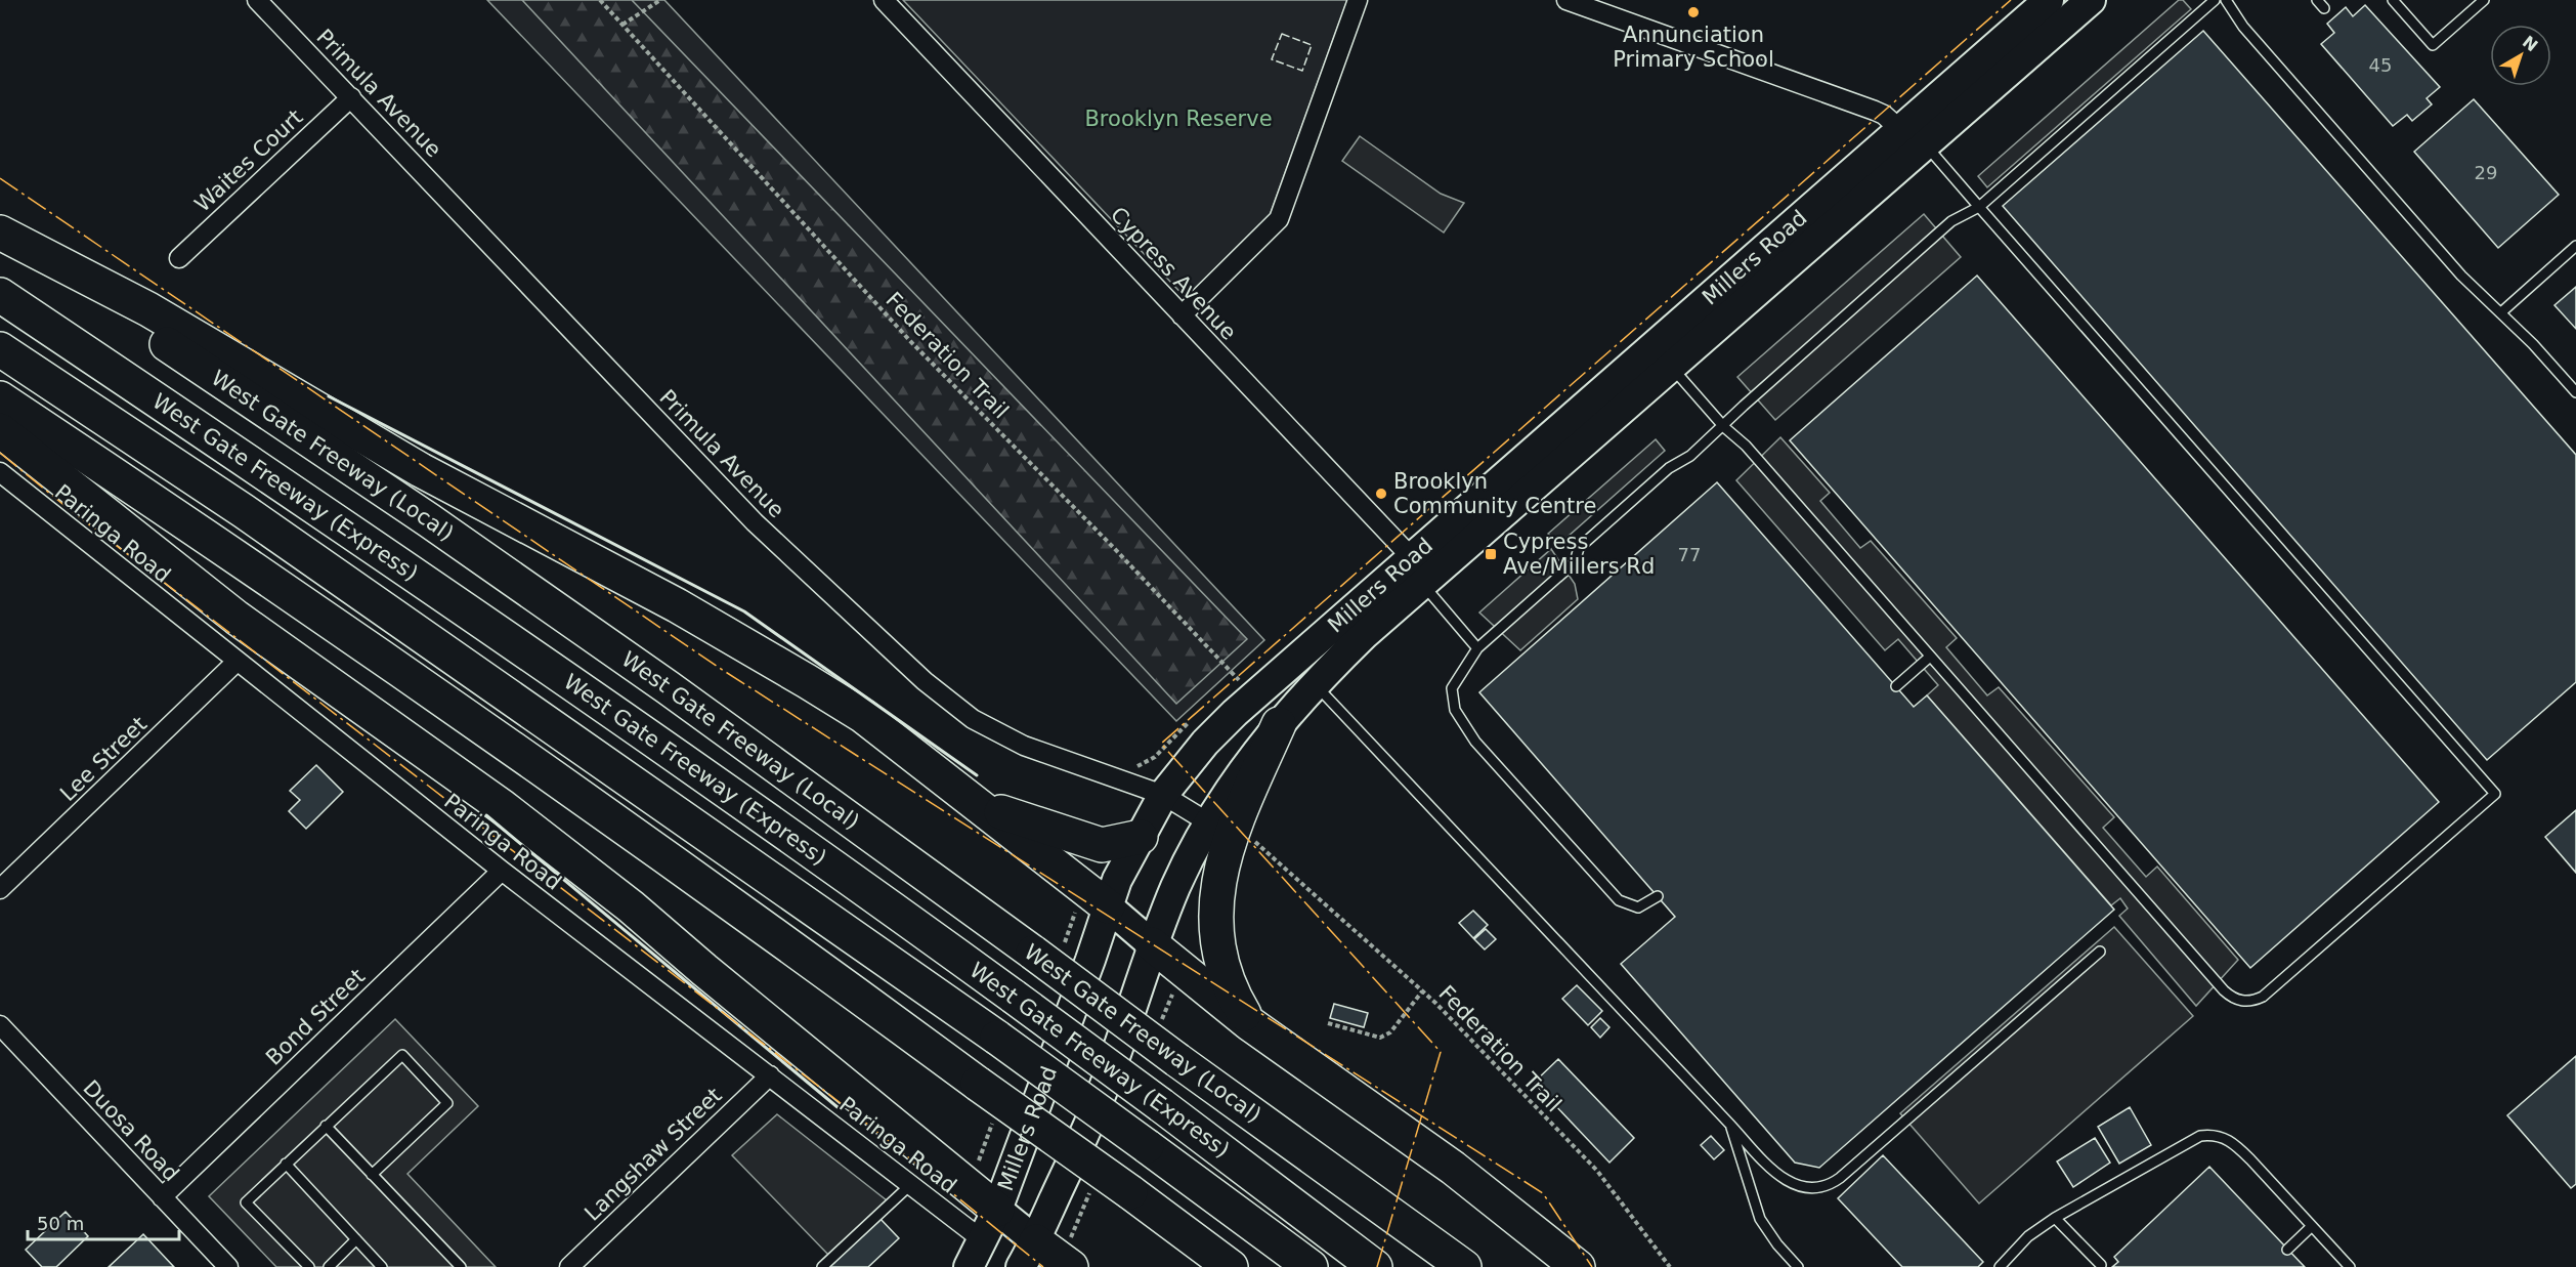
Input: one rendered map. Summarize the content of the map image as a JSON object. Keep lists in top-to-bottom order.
{
  "streets": {
    "highway": ["West Gate Freeway (Local)", "West Gate Freeway (Express)"],
    "main road": ["Millers Road"],
    "street": [
      "Primula Avenue",
      "Waites Court",
      "Cypress Avenue",
      "Paringa Road",
      "Lee Street",
      "Bond Street",
      "Duosa Road",
      "Langshaw Street"
    ],
    "path": ["Federation Trail"]
  },
  "crossings": [
    ["Primula Avenue", "Waites Court"],
    ["Primula Avenue", "Millers Road"],
    ["Millers Road", "Cypress Avenue"],
    ["Millers Road", "Federation Trail"],
    ["Millers Road", "Paringa Road"],
    ["Paringa Road", "Lee Street"],
    ["Paringa Road", "Bond Street"],
    ["Paringa Road", "Langshaw Street"],
    ["Bond Street", "Duosa Road"]
  ],
  "parks": ["Brooklyn Reserve"],
  "places": {
    "other": ["Annunciation Primary School", "Brooklyn Community Centre"],
    "transit": ["Cypress Ave/Millers Rd"]
  },
  "house_numbers": ["45", "29", "77"],
  "scale_bar": "50 m",
  "north": "top right"
}
